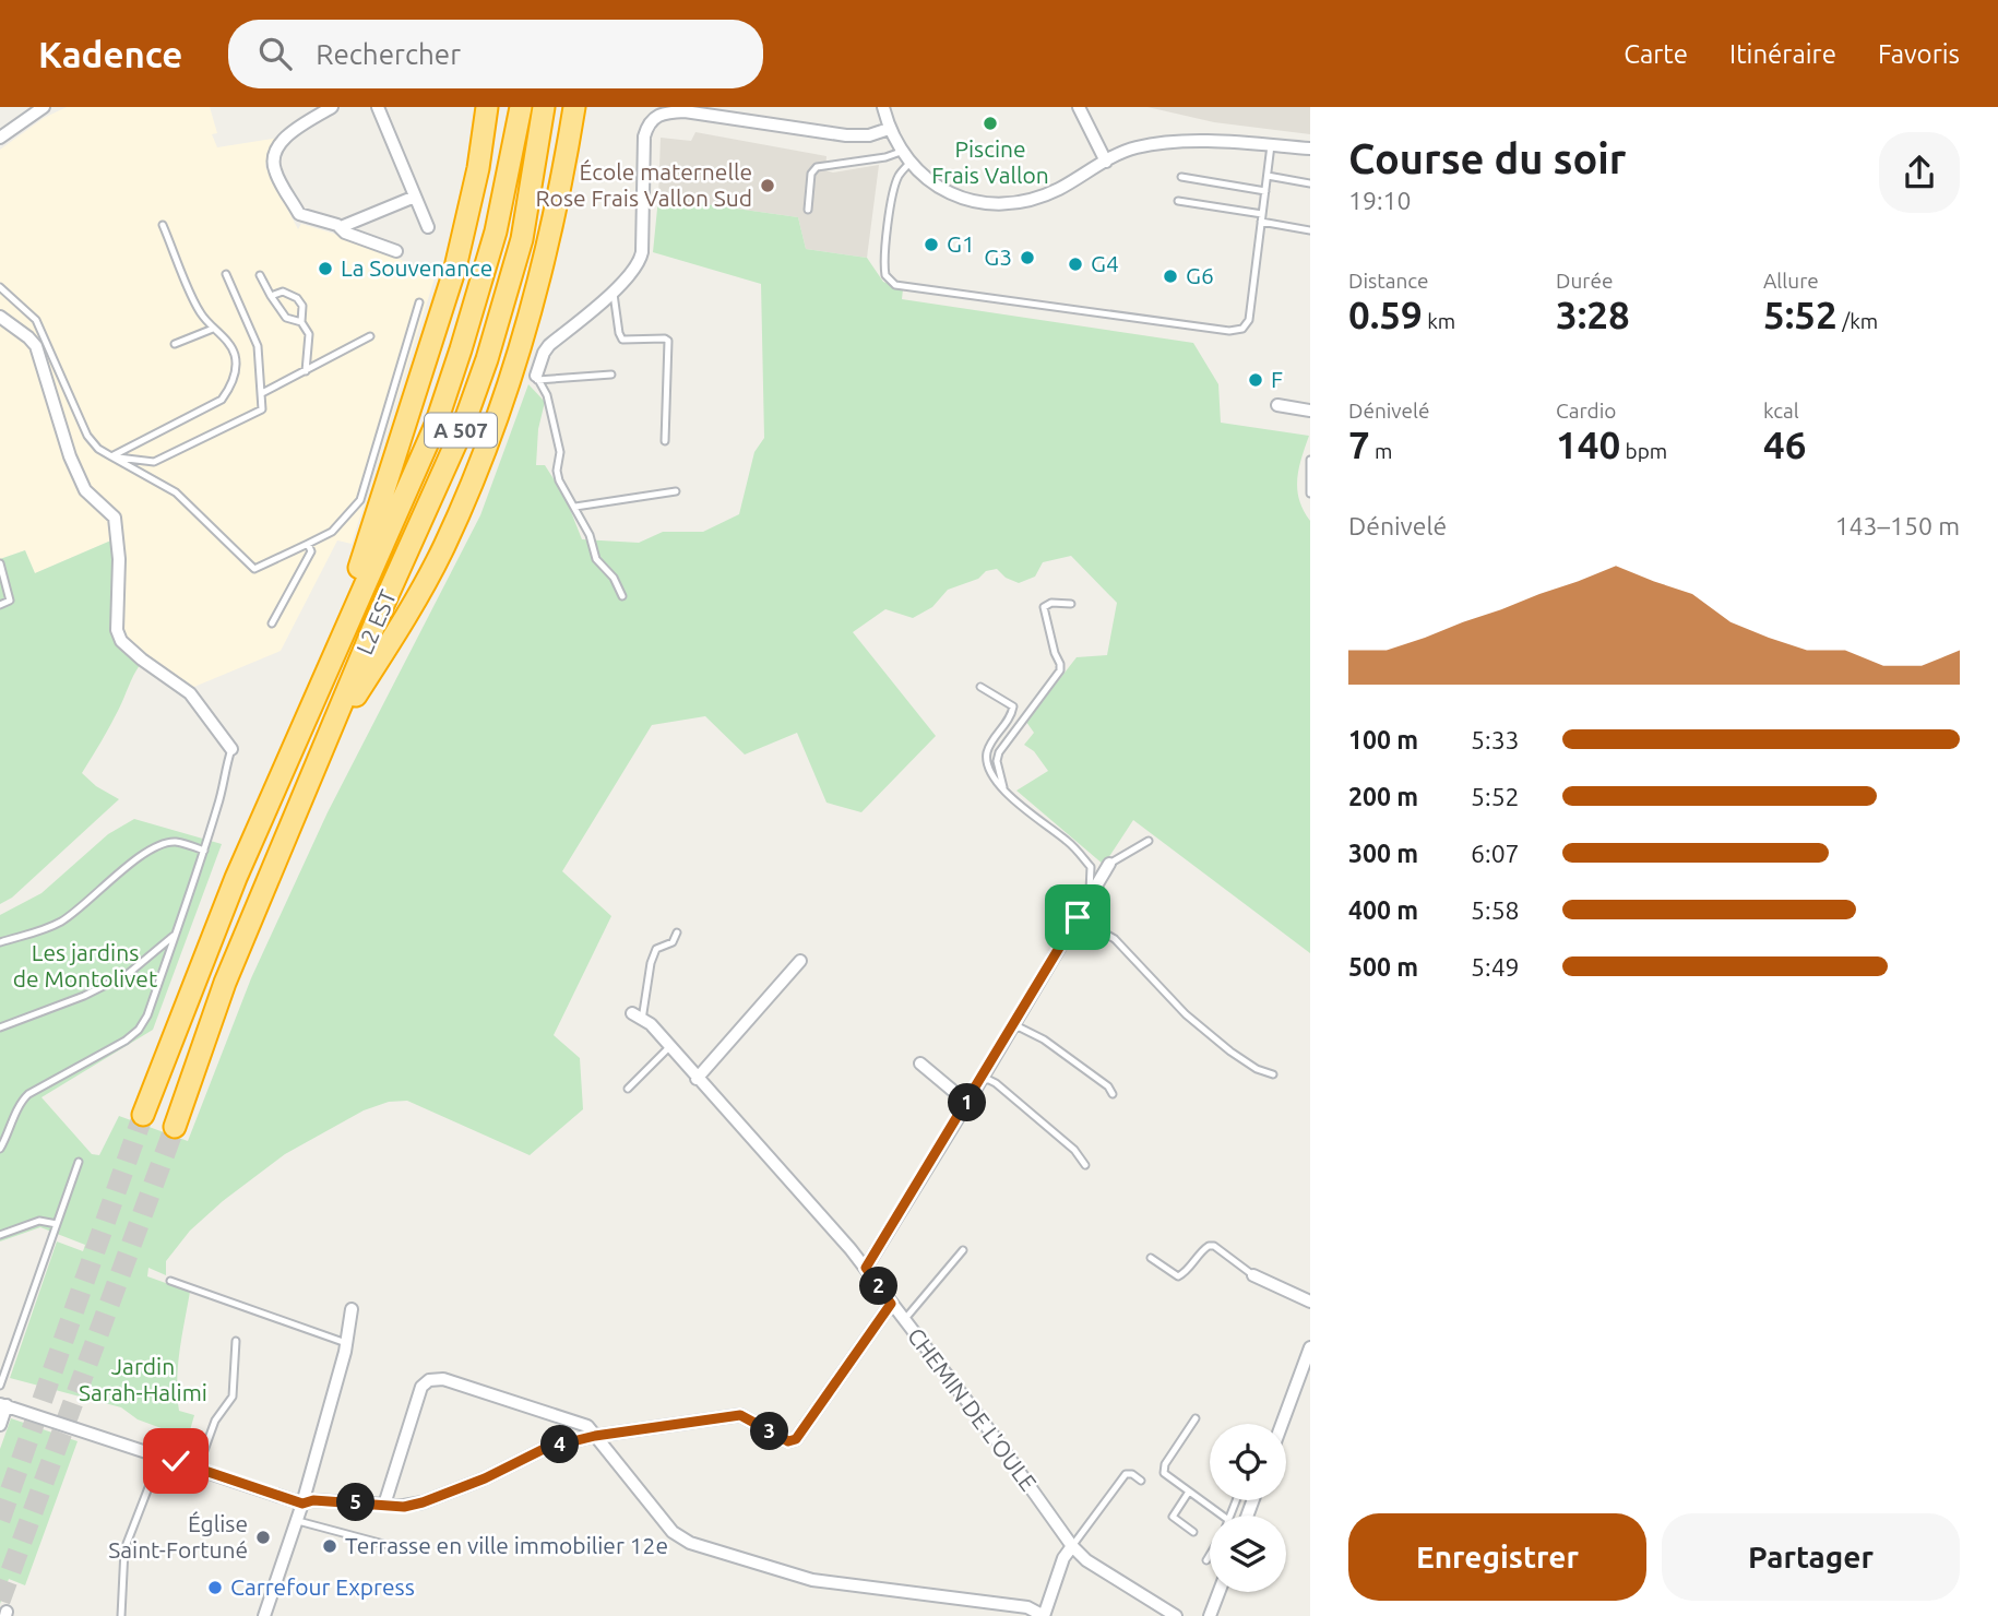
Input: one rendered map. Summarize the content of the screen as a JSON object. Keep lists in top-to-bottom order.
{
  "streets": {
    "highway": ["A 507", "L2 EST"],
    "street": ["CHEMIN DE L'OULE"]
  },
  "parks": ["Les jardins de Montolivet", "Jardin Sarah-Halimi"],
  "places": [
    "Piscine Frais Vallon",
    "École maternelle Rose Frais Vallon Sud",
    "G1",
    "G3",
    "G4",
    "La Souvenance",
    "G6",
    "F",
    "Église Saint-Fortuné",
    "Terrasse en ville immobilier 12e",
    "Carrefour Express"
  ],
  "page": {
    "header": "Kadence",
    "search": "Rechercher",
    "nav": ["Carte", "Itinéraire", "Favoris"],
    "heading": ["Course du soir", "19:10"],
    "stats": [
      ["Distance", "0.59 km"],
      ["Durée", "3:28"],
      ["Allure", "5:52 /km"],
      ["Dénivelé", "7 m"],
      ["Cardio", "140 bpm"],
      ["kcal", "46"]
    ],
    "chart": ["Dénivelé", "143–150 m"],
    "list": [
      {
        "name": "100 m",
        "note": "5:33"
      },
      {
        "name": "200 m",
        "note": "5:52"
      },
      {
        "name": "300 m",
        "note": "6:07"
      },
      {
        "name": "400 m",
        "note": "5:58"
      },
      {
        "name": "500 m",
        "note": "5:49"
      }
    ],
    "pins": [
      "1",
      "2",
      "3",
      "4",
      "5"
    ],
    "buttons": ["Enregistrer", "Partager"]
  }
}
